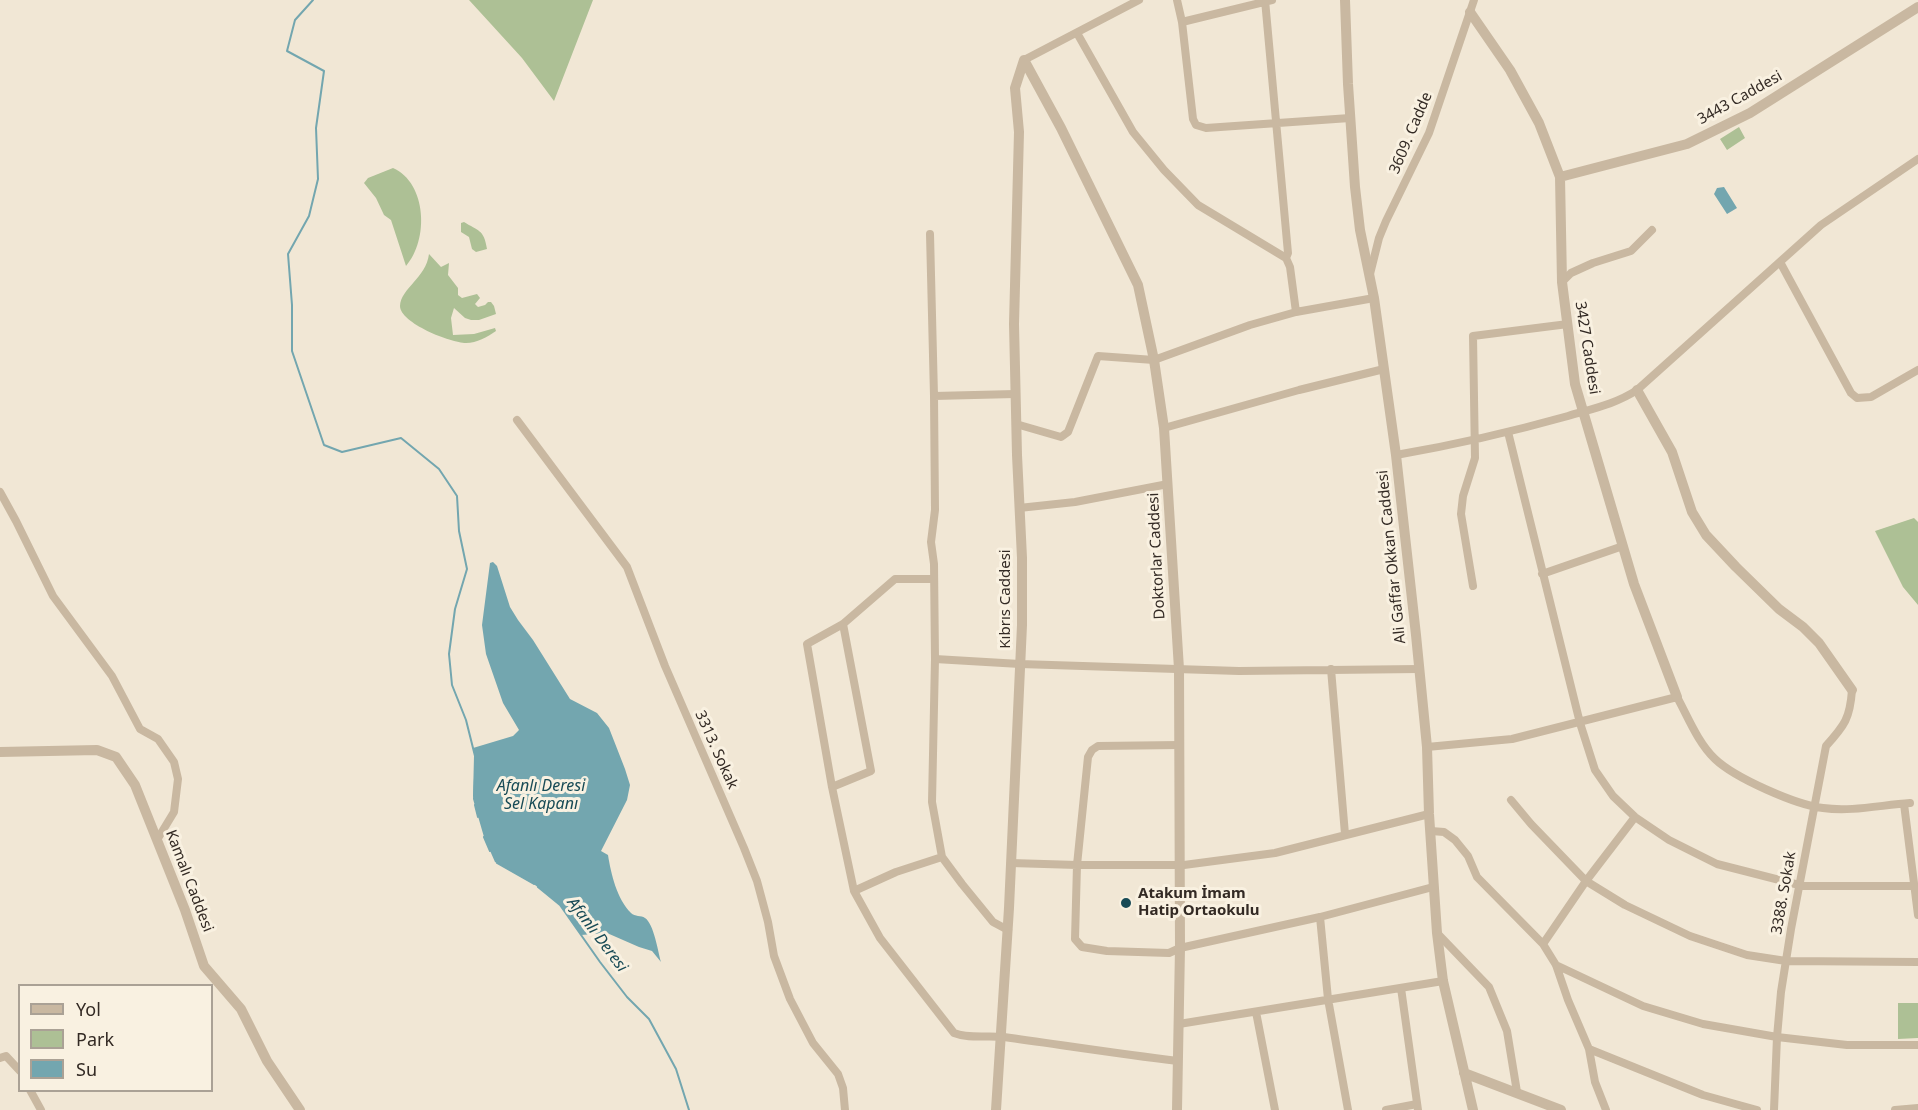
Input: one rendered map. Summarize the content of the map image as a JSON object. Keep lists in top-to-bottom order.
{
  "streets": {
    "street": [
      "3443 Caddesi",
      "3609. Cadde",
      "3427 Caddesi",
      "Doktorlar Caddesi",
      "Ali Gaffar Okkan Caddesi",
      "Kıbrıs Caddesi",
      "3313. Sokak",
      "Kamalı Caddesi",
      "3388. Sokak"
    ]
  },
  "crossings": [
    ["3443 Caddesi", "3427 Caddesi"],
    ["3609. Cadde", "3427 Caddesi"],
    ["3609. Cadde", "Ali Gaffar Okkan Caddesi"],
    ["Doktorlar Caddesi", "Kıbrıs Caddesi"]
  ],
  "water": ["Afanlı Deresi Sel Kapanı", "Afanlı Deresi"],
  "places": ["Atakum İmam Hatip Ortaokulu"],
  "legend": ["Yol", "Park", "Su"]
}
